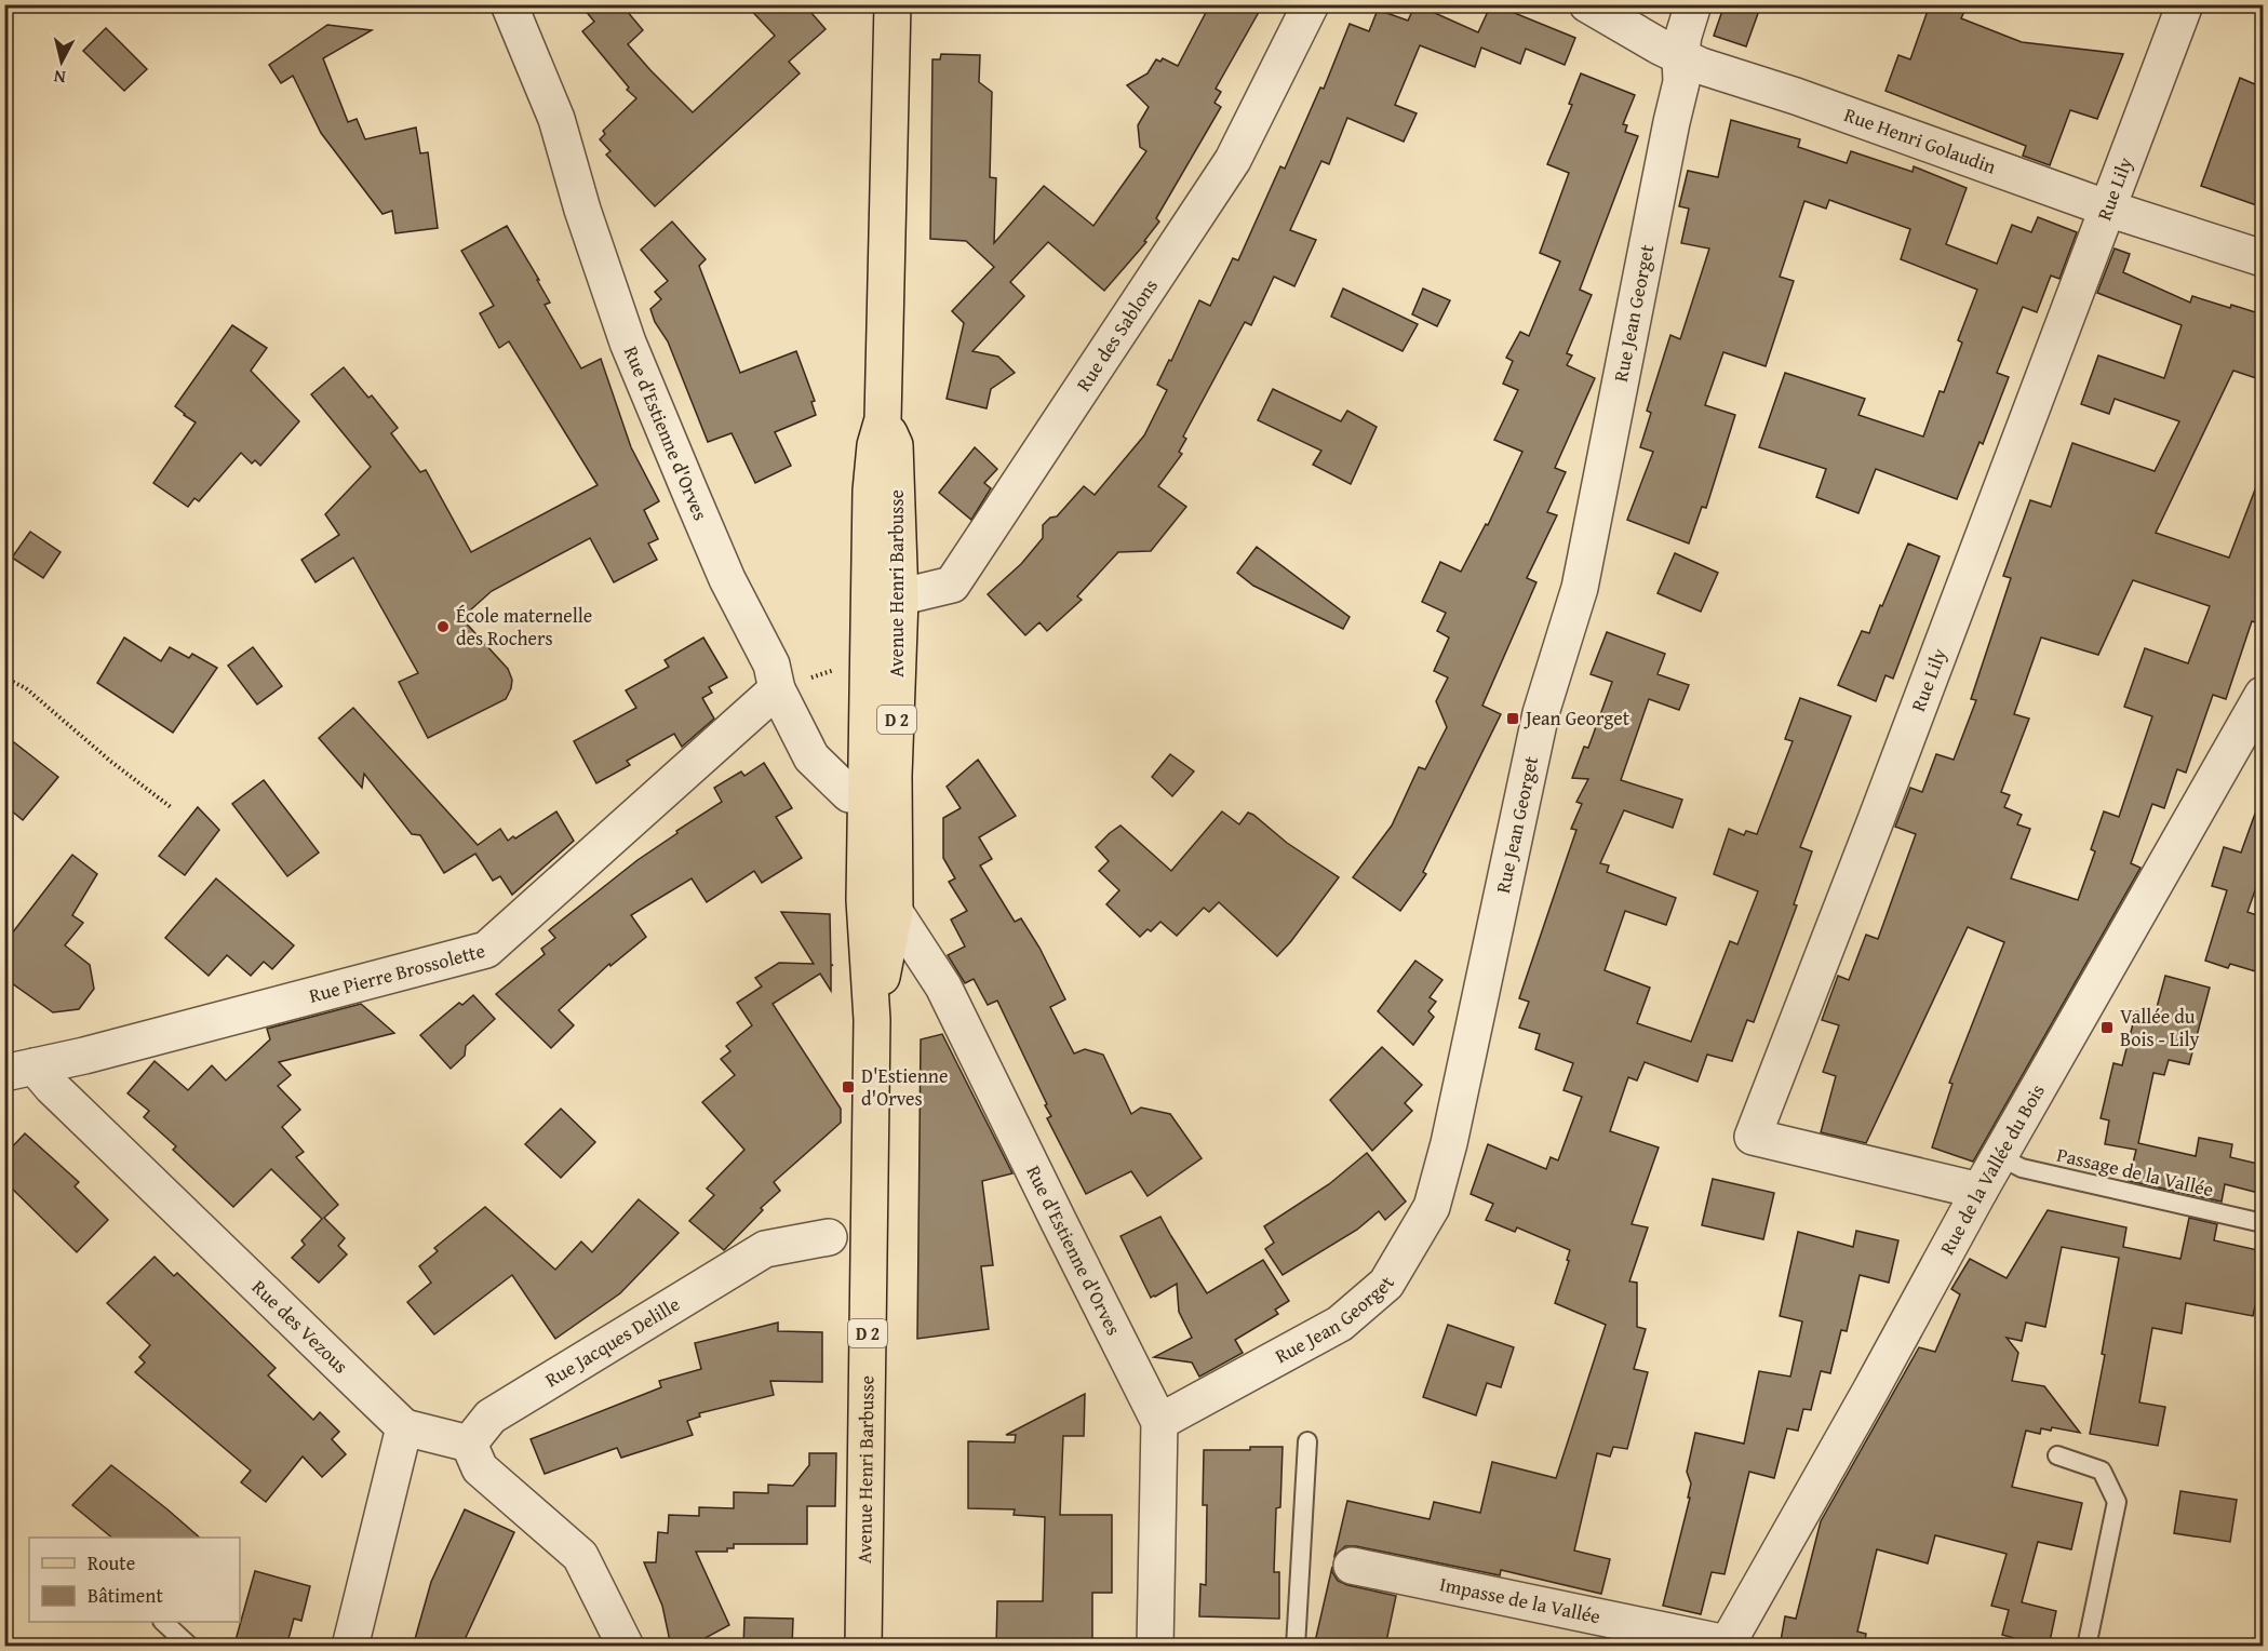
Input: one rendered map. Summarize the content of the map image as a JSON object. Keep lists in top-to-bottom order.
{
  "streets": {
    "main road": ["Avenue Henri Barbusse", "D 2"],
    "street": [
      "Rue Henri Golaudin",
      "Rue Lily",
      "Rue Jean Georget",
      "Rue des Sablons",
      "Rue d'Estienne d'Orves",
      "Rue Pierre Brossolette",
      "Rue de la Vallée du Bois",
      "Rue des Vezous",
      "Rue Jacques Delille",
      "Impasse de la Vallée"
    ],
    "lane": ["Passage de la Vallée"]
  },
  "crossings": [
    ["Rue Henri Golaudin", "Rue Lily"],
    ["Rue Henri Golaudin", "Rue Jean Georget"],
    ["Rue Lily", "Rue de la Vallée du Bois"],
    ["Rue Jean Georget", "Rue d'Estienne d'Orves"],
    ["Rue des Sablons", "Avenue Henri Barbusse"],
    ["Rue d'Estienne d'Orves", "Avenue Henri Barbusse"],
    ["Rue d'Estienne d'Orves", "Rue Pierre Brossolette"],
    ["Rue Pierre Brossolette", "Rue des Vezous"],
    ["Rue de la Vallée du Bois", "Passage de la Vallée"],
    ["Rue de la Vallée du Bois", "Impasse de la Vallée"]
  ],
  "places": {
    "other": ["École maternelle des Rochers"],
    "transit": ["Jean Georget", "Vallée du Bois - Lily", "D'Estienne d'Orves"]
  },
  "legend": ["Route", "Bâtiment"],
  "north": "bottom"
}
